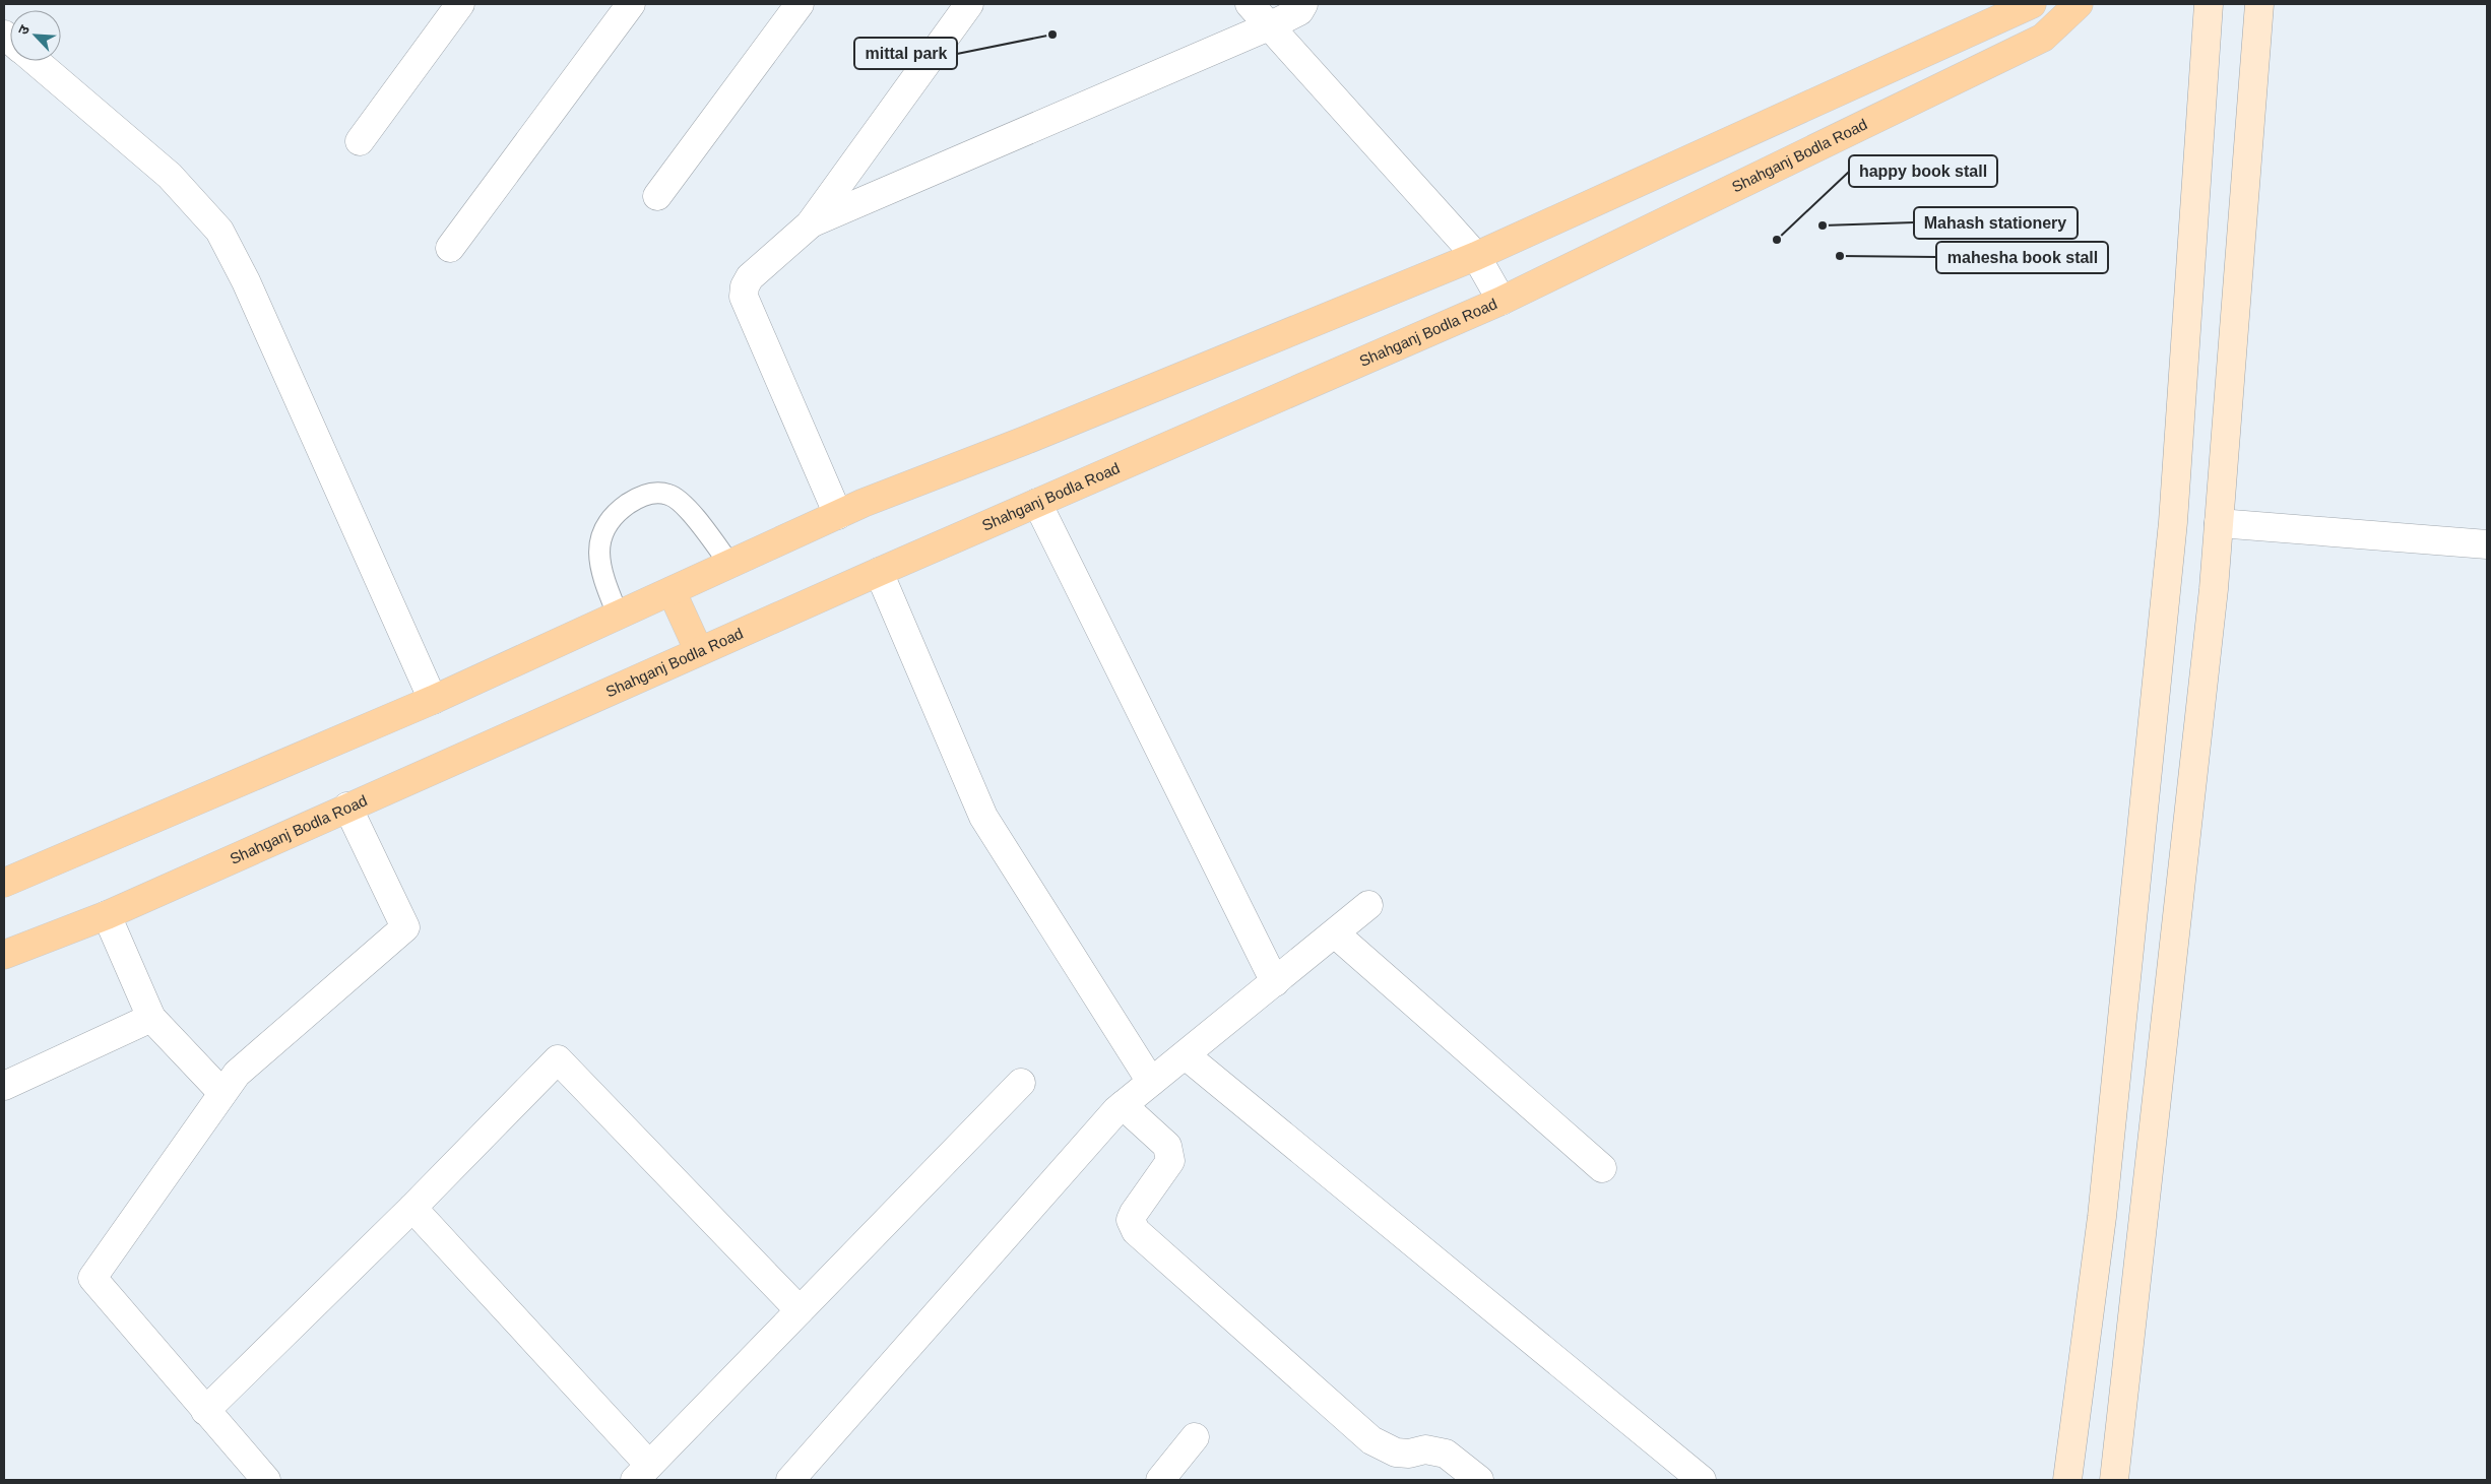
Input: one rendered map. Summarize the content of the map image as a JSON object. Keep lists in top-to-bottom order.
{
  "streets": {
    "main road": ["Shahganj Bodla Road"]
  },
  "places": [
    "mittal park",
    "Mahash stationery",
    "happy book stall",
    "mahesha book stall"
  ],
  "north": "top left"
}
